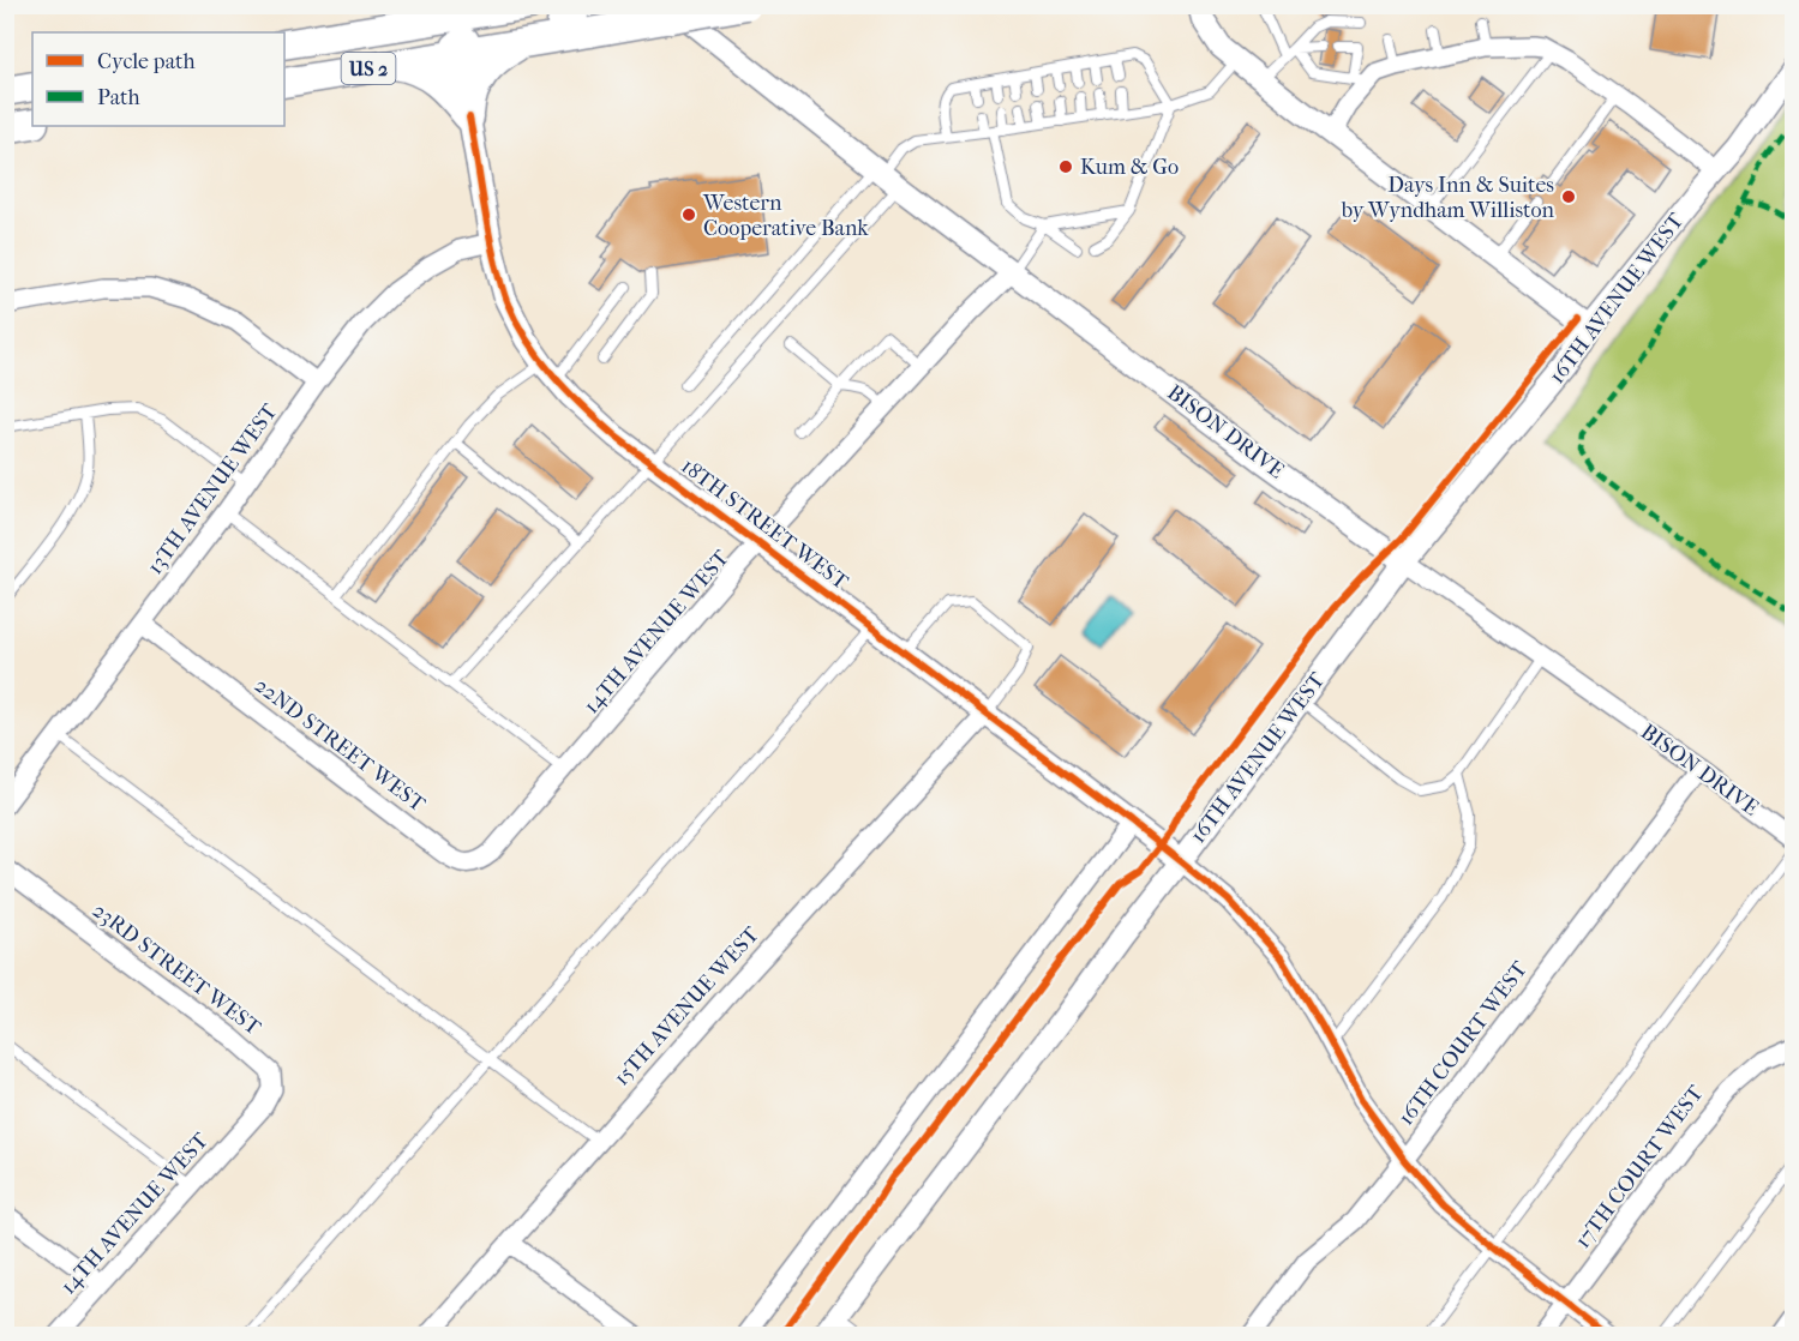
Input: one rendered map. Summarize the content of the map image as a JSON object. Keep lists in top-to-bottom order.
{
  "streets": {
    "highway": ["US 2"],
    "street": [
      "16TH AVENUE WEST",
      "BISON DRIVE",
      "13TH AVENUE WEST",
      "18TH STREET WEST",
      "14TH AVENUE WEST",
      "22ND STREET WEST",
      "23RD STREET WEST",
      "15TH AVENUE WEST",
      "16TH COURT WEST",
      "17TH COURT WEST"
    ]
  },
  "crossings": [
    ["16TH AVENUE WEST", "BISON DRIVE"],
    ["16TH AVENUE WEST", "18TH STREET WEST"],
    ["BISON DRIVE", "14TH AVENUE WEST"],
    ["BISON DRIVE", "16TH COURT WEST"],
    ["13TH AVENUE WEST", "18TH STREET WEST"],
    ["13TH AVENUE WEST", "22ND STREET WEST"],
    ["18TH STREET WEST", "14TH AVENUE WEST"],
    ["18TH STREET WEST", "15TH AVENUE WEST"],
    ["14TH AVENUE WEST", "22ND STREET WEST"],
    ["14TH AVENUE WEST", "23RD STREET WEST"]
  ],
  "places": ["Kum & Go", "Days Inn & Suites by Wyndham Williston", "Western Cooperative Bank"],
  "legend": ["Cycle path", "Path"]
}
